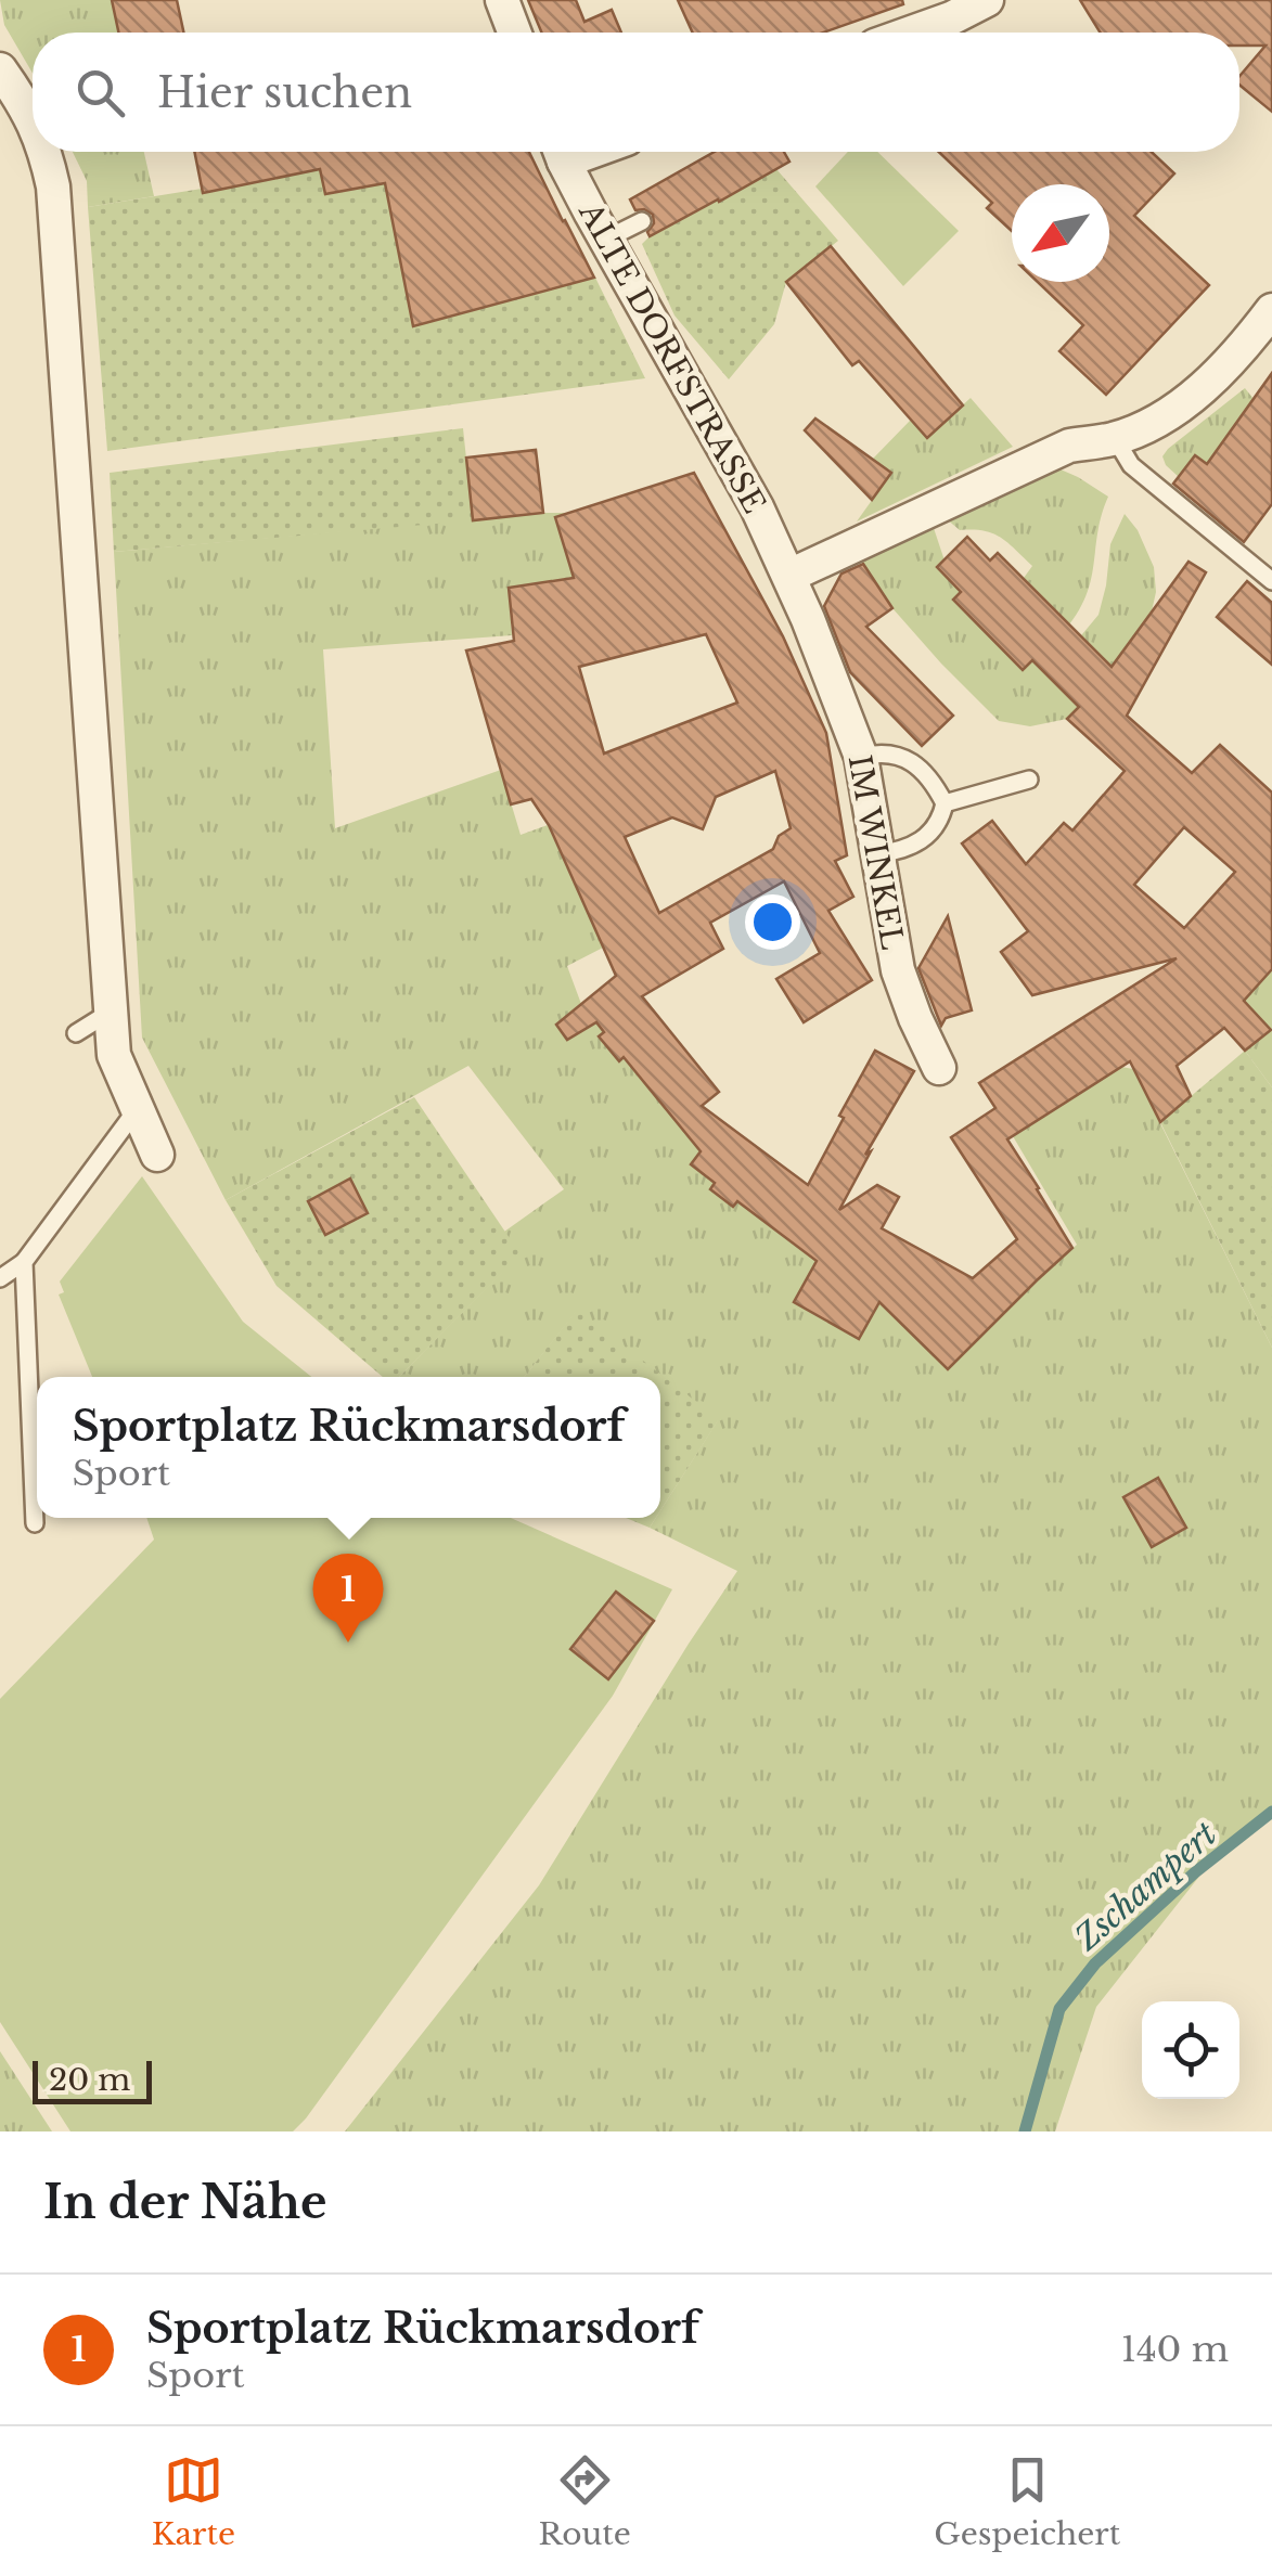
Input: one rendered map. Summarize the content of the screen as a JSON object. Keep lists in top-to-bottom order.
{
  "streets": {
    "street": ["ALTE DORFSTRASSE", "IM WINKEL"]
  },
  "crossings": [
    ["ALTE DORFSTRASSE", "IM WINKEL"]
  ],
  "water": ["Zschampert"],
  "scale_bar": "20 m",
  "north": "bottom left",
  "page": {
    "search": "Hier suchen",
    "popup": ["Sportplatz Rückmarsdorf", "Sport"],
    "pins": "1",
    "scale": "20 m",
    "heading": "In der Nähe",
    "list": [
      {
        "mark": "1",
        "name": "Sportplatz Rückmarsdorf",
        "note": "Sport",
        "value": "140 m"
      }
    ],
    "nav": ["Karte", "Route", "Gespeichert"]
  }
}
